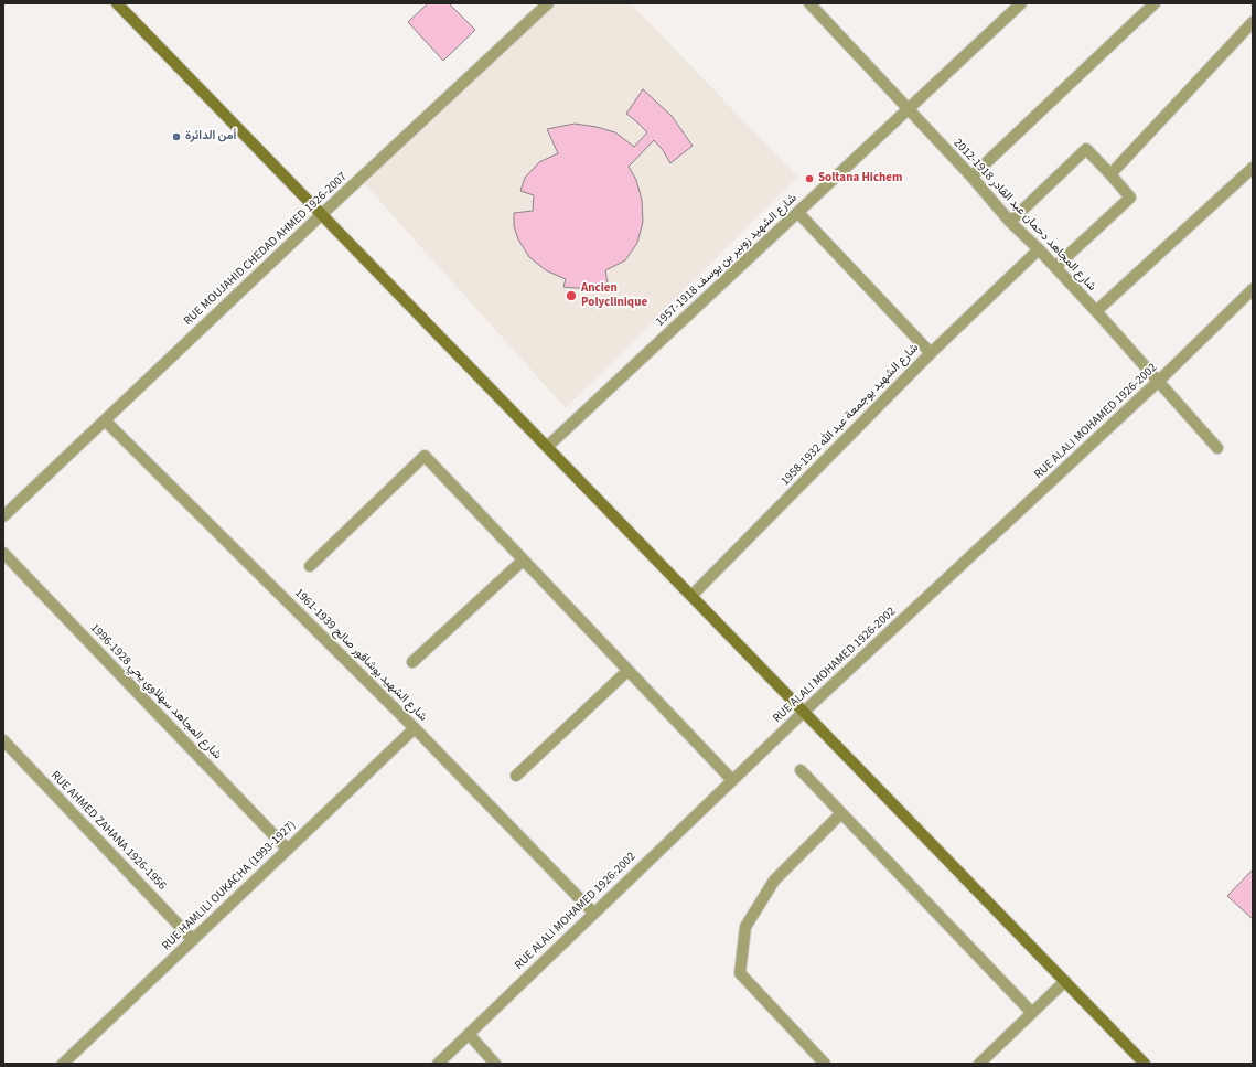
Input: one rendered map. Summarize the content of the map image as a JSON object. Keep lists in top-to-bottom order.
{
  "streets": {
    "street": [
      "شارع المجاهد دحمان عبد القادر 1918-2012",
      "RUE MOUJAHID CHEDAD AHMED 1926-2007",
      "شارع الشهيد زوبير بن يوسف 1918-1957",
      "شارع الشهيد بوجمعة عبد الله 1932-1958",
      "RUE ALALI MOHAMED 1926-2002",
      "شارع الشهيد بوشاقور صالح 1939-1961",
      "شارع المجاهد سهلاوي يحي 1928-1996",
      "RUE AHMED ZAHANA 1926-1956",
      "RUE HAMLILI OUKACHA (1993-1927)"
    ]
  },
  "crossings": [
    ["شارع المجاهد دحمان عبد القادر 1918-2012", "شارع الشهيد زوبير بن يوسف 1918-1957"],
    ["شارع المجاهد دحمان عبد القادر 1918-2012", "RUE ALALI MOHAMED 1926-2002"],
    ["RUE MOUJAHID CHEDAD AHMED 1926-2007", "شارع الشهيد بوشاقور صالح 1939-1961"],
    ["شارع الشهيد زوبير بن يوسف 1918-1957", "شارع الشهيد بوجمعة عبد الله 1932-1958"],
    ["RUE ALALI MOHAMED 1926-2002", "شارع الشهيد بوشاقور صالح 1939-1961"],
    ["شارع الشهيد بوشاقور صالح 1939-1961", "RUE HAMLILI OUKACHA (1993-1927)"],
    ["شارع المجاهد سهلاوي يحي 1928-1996", "RUE HAMLILI OUKACHA (1993-1927)"],
    ["RUE AHMED ZAHANA 1926-1956", "RUE HAMLILI OUKACHA (1993-1927)"]
  ],
  "places": ["أمن الدائرة", "Soltana Hichem", "Ancien Polyclinique"]
}
